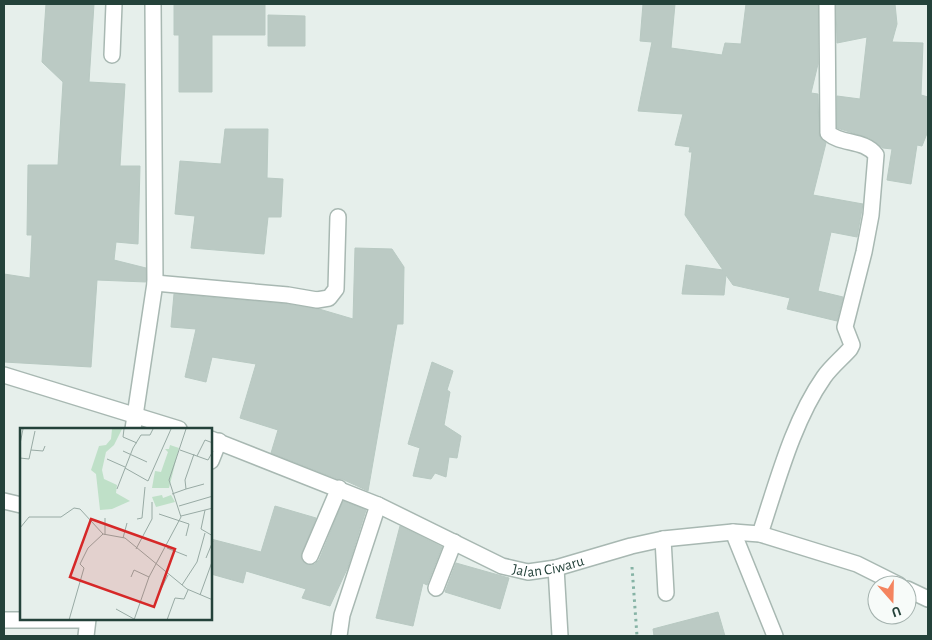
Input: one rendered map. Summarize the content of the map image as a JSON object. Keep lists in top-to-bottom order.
{
  "streets": {
    "street": ["Jalan Ciwaru"]
  },
  "north": "bottom"
}
